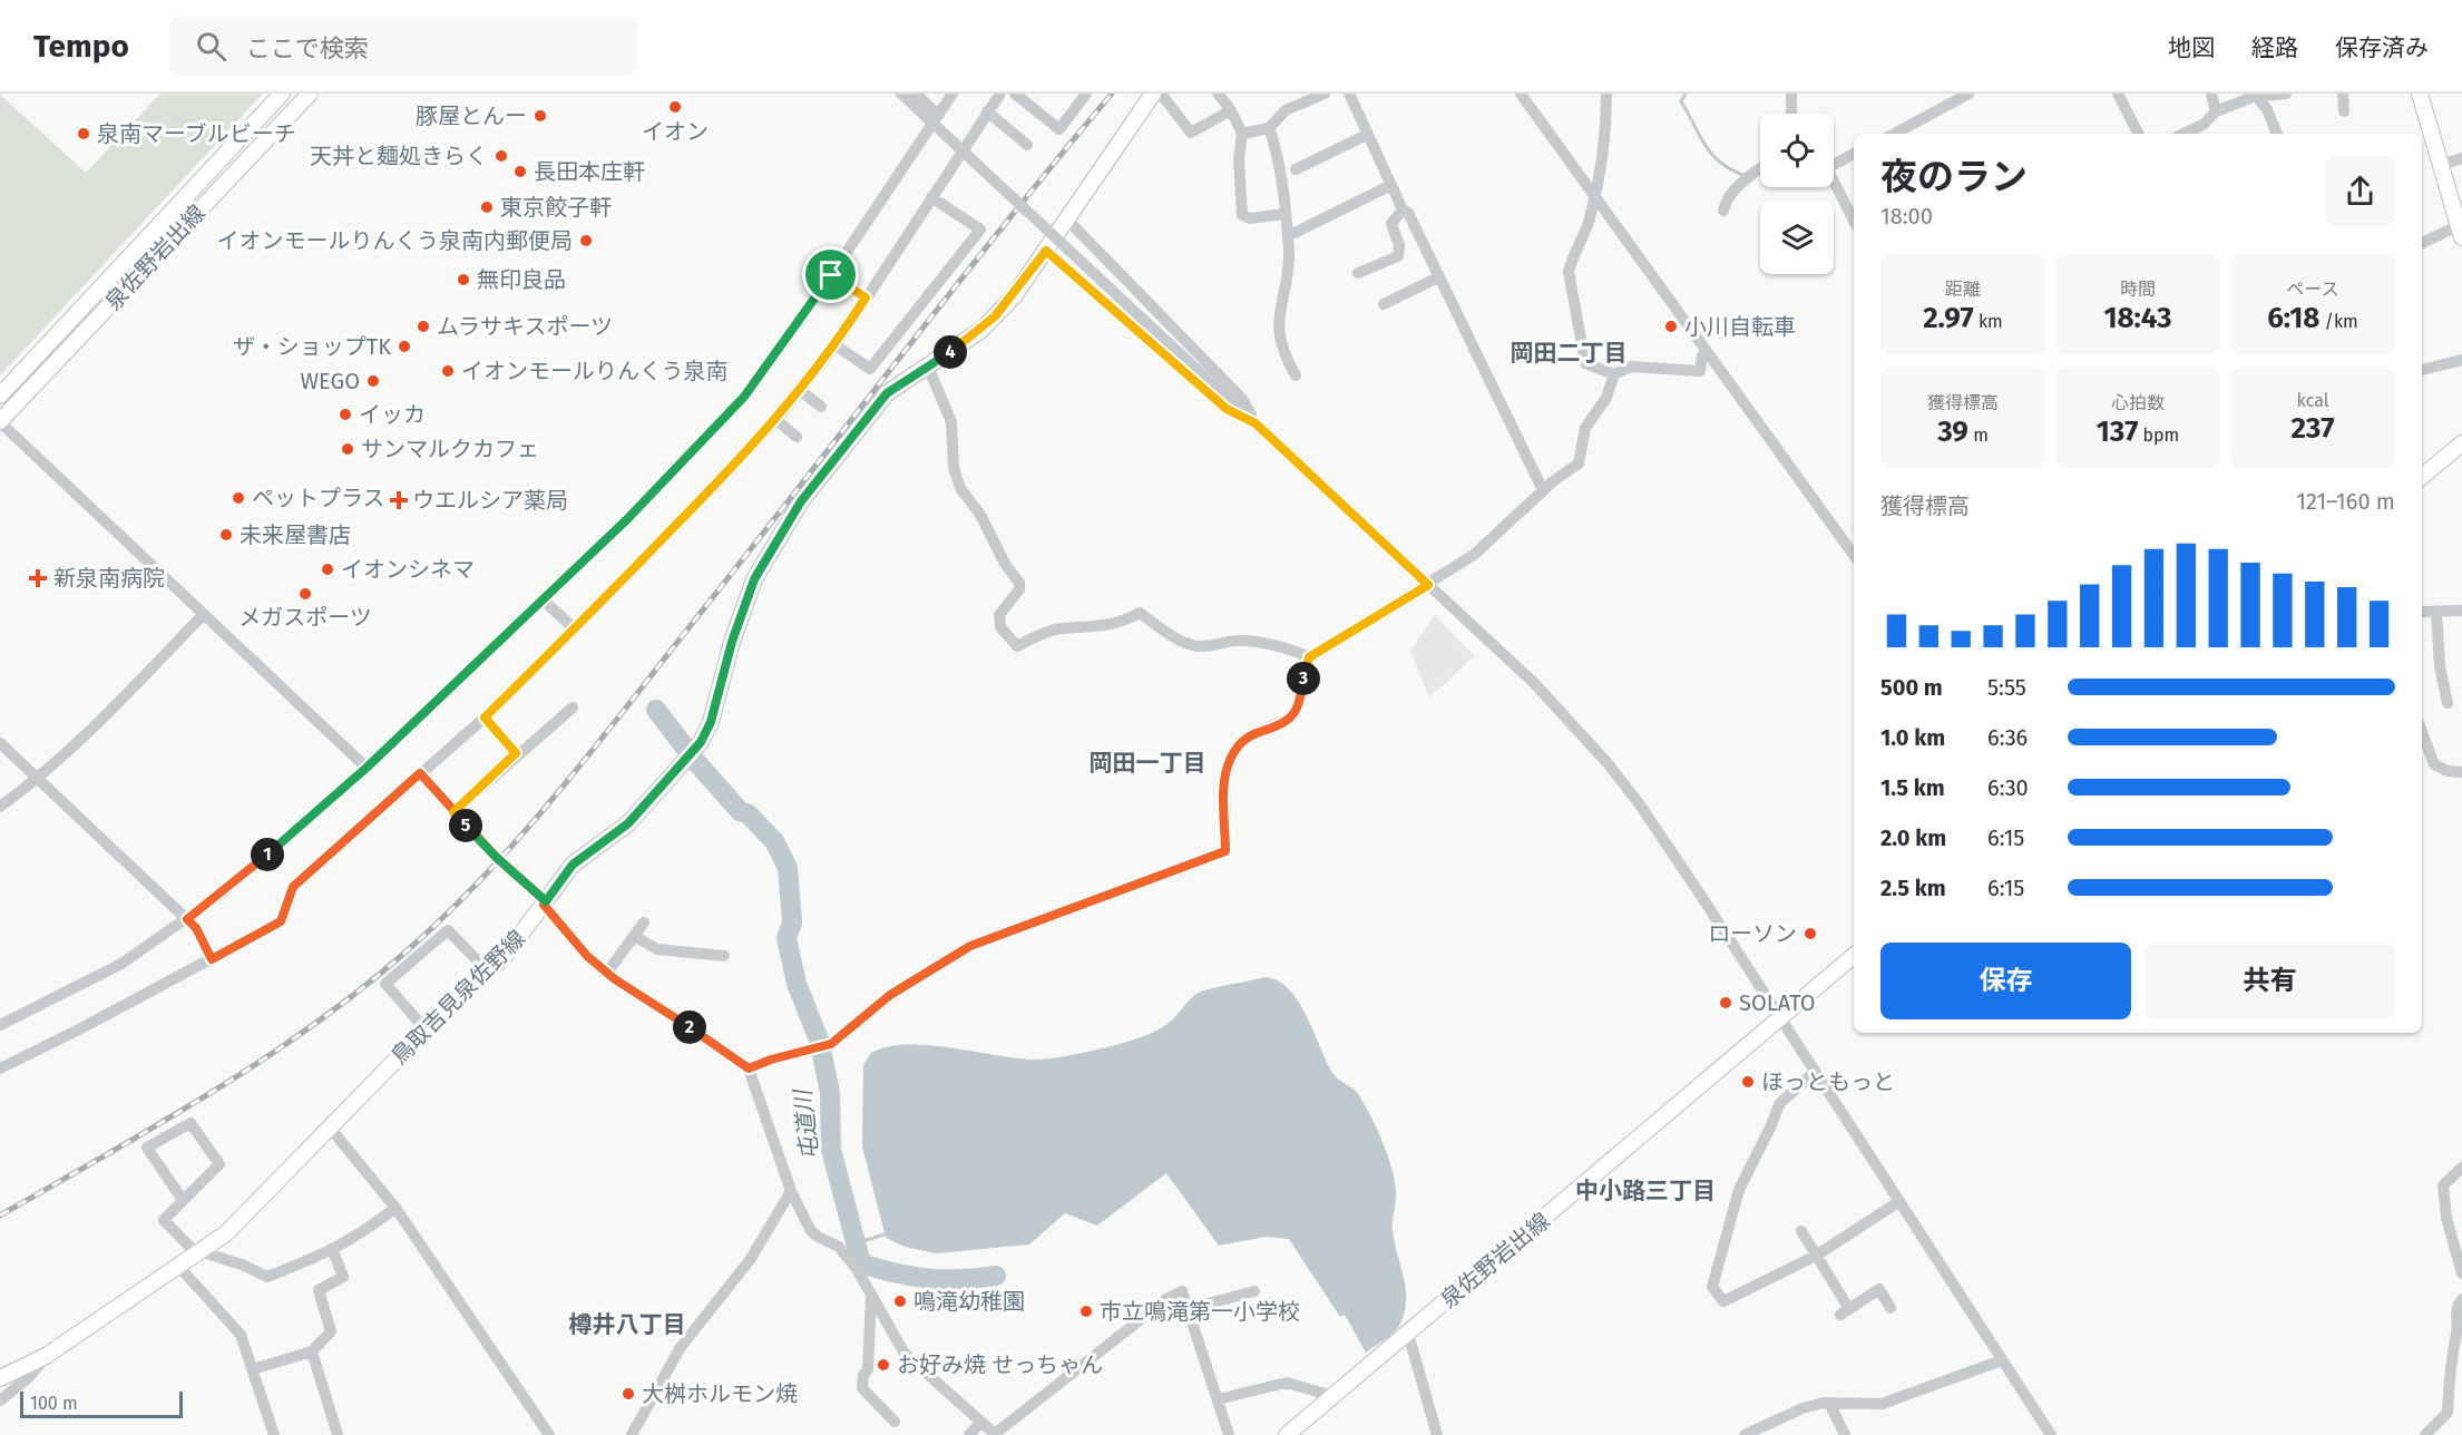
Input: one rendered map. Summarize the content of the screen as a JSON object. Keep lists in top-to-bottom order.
{
  "streets": {
    "main road": ["泉佐野岩出線", "鳥取吉見泉佐野線"]
  },
  "districts": [
    "岡田二丁目",
    "岡田一丁目",
    "中小路三丁目",
    "樽井八丁目"
  ],
  "water": ["屯道川"],
  "places": {
    "other": [
      "イオン",
      "豚屋とんー",
      "泉南マーブルビーチ",
      "天丼と麺処きらく",
      "長田本庄軒",
      "東京餃子軒",
      "イオンモールりんくう泉南内郵便局",
      "無印良品",
      "ムラサキスポーツ",
      "小川自転車",
      "ザ・ショップTK",
      "イオンモールりんくう泉南",
      "WEGO",
      "イッカ",
      "サンマルクカフェ",
      "ペットプラス",
      "未来屋書店",
      "イオンシネマ",
      "メガスポーツ",
      "ローソン",
      "SOLATO",
      "ほっともっと",
      "鳴滝幼稚園",
      "市立鳴滝第一小学校",
      "お好み焼 せっちゃん",
      "大桝ホルモン焼"
    ],
    "health": ["ウエルシア薬局", "新泉南病院"]
  },
  "scale_bar": "100 m",
  "page": {
    "header": "Tempo",
    "search": "ここで検索",
    "nav": ["地図", "経路", "保存済み"],
    "heading": ["夜のラン", "18:00"],
    "stats": [
      ["距離", "2.97 km"],
      ["時間", "18:43"],
      ["ペース", "6:18 /km"],
      ["獲得標高", "39 m"],
      ["心拍数", "137 bpm"],
      ["kcal", "237"]
    ],
    "pins": [
      "4",
      "3",
      "5",
      "1",
      "2"
    ],
    "chart": ["獲得標高", "121–160 m"],
    "list": [
      {
        "name": "500 m",
        "note": "5:55"
      },
      {
        "name": "1.0 km",
        "note": "6:36"
      },
      {
        "name": "1.5 km",
        "note": "6:30"
      },
      {
        "name": "2.0 km",
        "note": "6:15"
      },
      {
        "name": "2.5 km",
        "note": "6:15"
      }
    ],
    "buttons": ["保存", "共有"],
    "scale": "100 m"
  }
}
